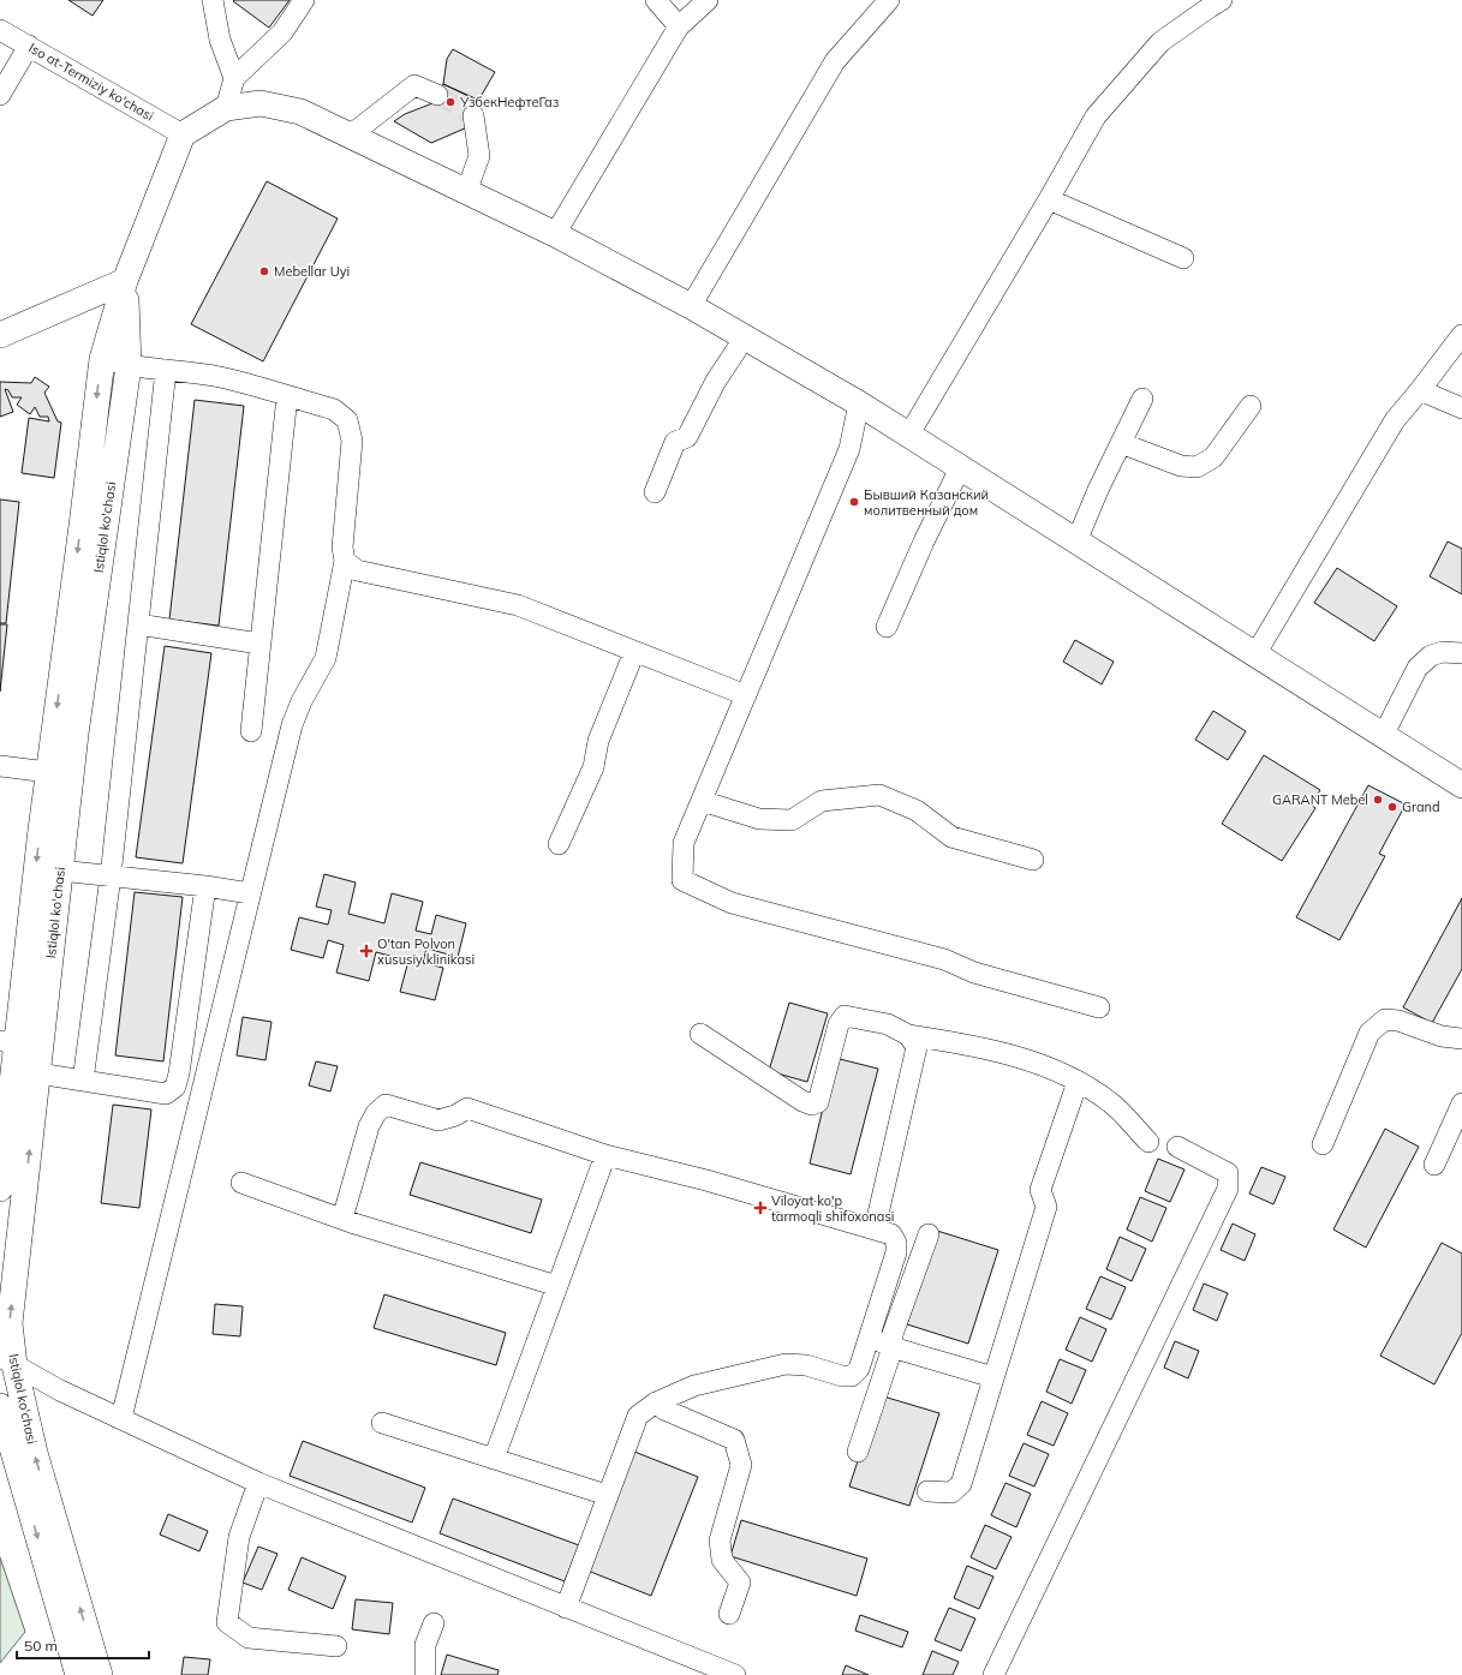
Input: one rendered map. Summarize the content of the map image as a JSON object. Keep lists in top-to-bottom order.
{
  "streets": {
    "main road": ["Istiqlol ko'chasi"],
    "street": ["Iso at-Termiziy ko'chasi"]
  },
  "places": {
    "other": [
      "УзбекНефтеГаз",
      "Mebellar Uyi",
      "Бывший Казанский молитвенный дом",
      "GARANT Mebel",
      "Grand"
    ],
    "health": ["O'tan Polvon xususiy klinikasi", "Viloyat ko'p tarmoqli shifoxonasi"]
  },
  "scale_bar": "50 m"
}
